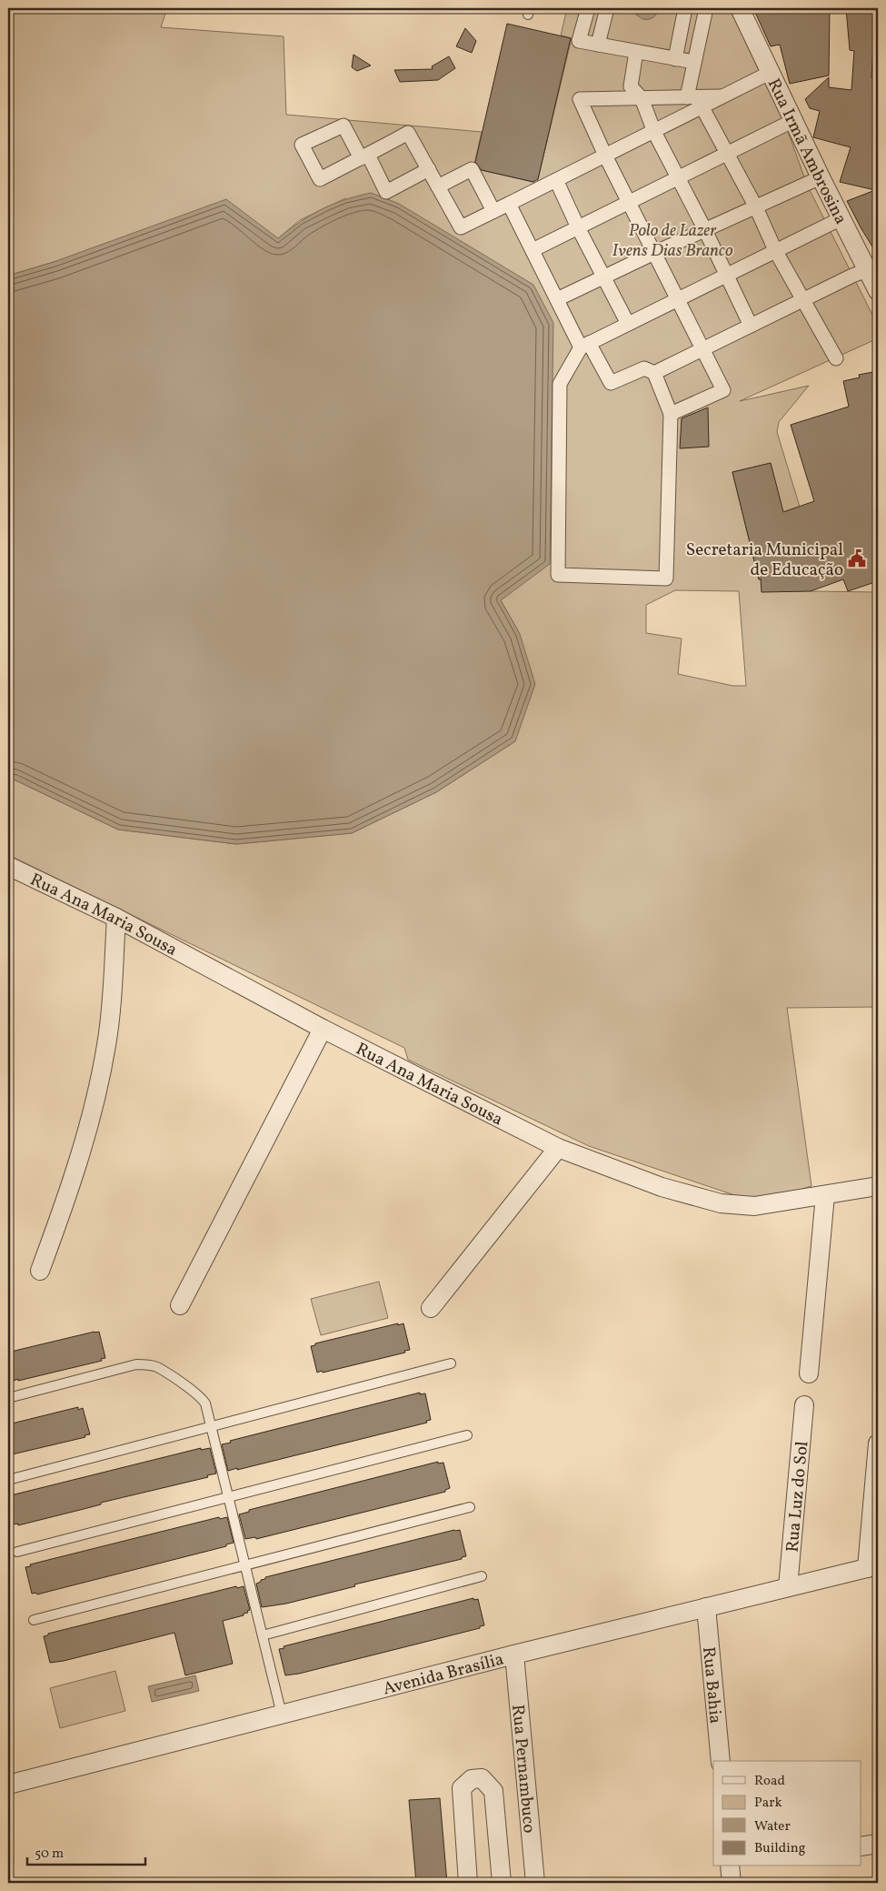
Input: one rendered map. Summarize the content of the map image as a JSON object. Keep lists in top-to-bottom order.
{
  "streets": {
    "street": [
      "Rua Irmã Ambrosina",
      "Rua Ana Maria Sousa",
      "Rua Luz do Sol",
      "Avenida Brasília",
      "Rua Bahia",
      "Rua Pernambuco"
    ]
  },
  "crossings": [
    ["Rua Luz do Sol", "Avenida Brasília"],
    ["Avenida Brasília", "Rua Bahia"],
    ["Avenida Brasília", "Rua Pernambuco"]
  ],
  "parks": ["Polo de Lazer Ivens Dias Branco"],
  "places": {
    "public building": ["Secretaria Municipal de Educação"]
  },
  "legend": [
    "Road",
    "Park",
    "Water",
    "Building"
  ],
  "scale_bar": "50 m"
}
